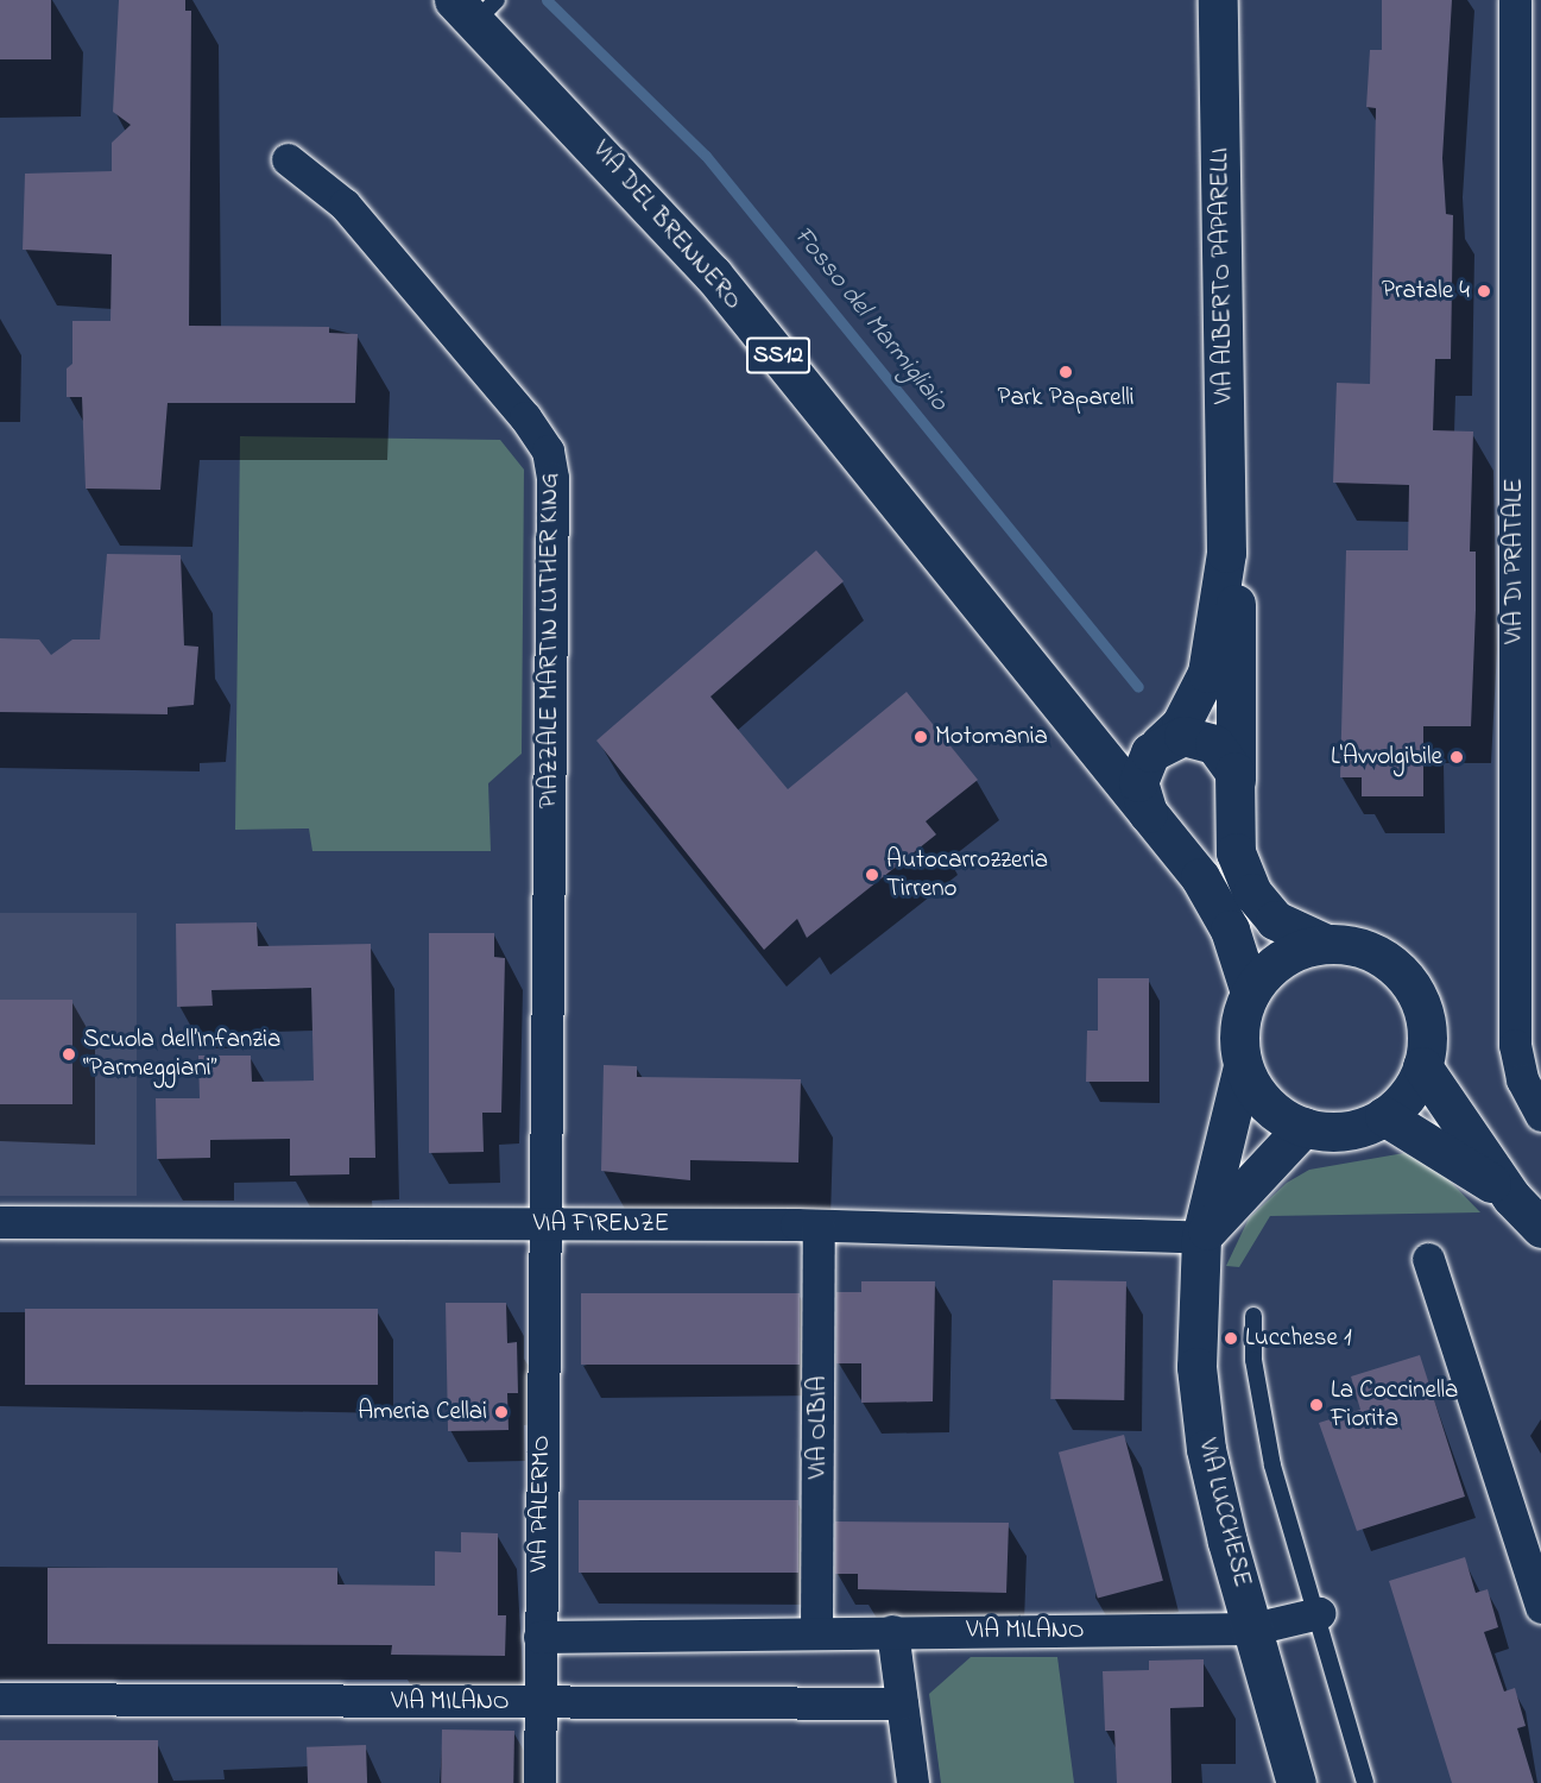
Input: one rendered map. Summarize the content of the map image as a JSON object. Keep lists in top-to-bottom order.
{
  "streets": {
    "main road": [
      "VIA DEL BRENNERO",
      "VIA ALBERTO PAPARELLI",
      "SS12",
      "VIA LUCCHESE"
    ],
    "street": [
      "VIA DI PRATALE",
      "PIAZZALE MARTIN LUTHER KING",
      "VIA FIRENZE",
      "VIA OLBIA",
      "VIA PALERMO",
      "VIA MILANO"
    ]
  },
  "crossings": [
    ["VIA DEL BRENNERO", "VIA ALBERTO PAPARELLI"],
    ["VIA DEL BRENNERO", "VIA LUCCHESE"],
    ["PIAZZALE MARTIN LUTHER KING", "VIA FIRENZE"],
    ["PIAZZALE MARTIN LUTHER KING", "VIA PALERMO"],
    ["VIA FIRENZE", "VIA OLBIA"],
    ["VIA FIRENZE", "VIA PALERMO"],
    ["VIA FIRENZE", "VIA LUCCHESE"],
    ["VIA OLBIA", "VIA MILANO"],
    ["VIA PALERMO", "VIA MILANO"],
    ["VIA LUCCHESE", "VIA MILANO"]
  ],
  "water": ["Fosso del Marmigliaio"],
  "places": [
    "Pratale 4",
    "Park Paparelli",
    "Motomania",
    "L'Avvolgibile",
    "Autocarrozzeria Tirreno",
    "Scuola dell’Infanzia “Parmeggiani”",
    "Lucchese 1",
    "La Coccinella Fiorita",
    "Ameria Cellai"
  ]
}
